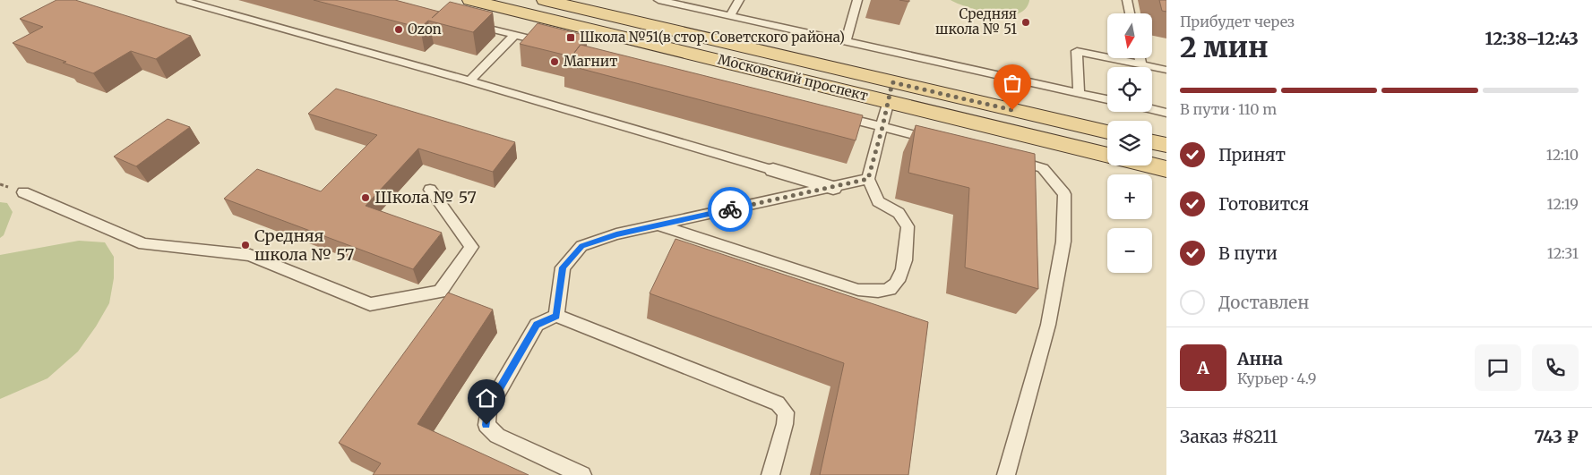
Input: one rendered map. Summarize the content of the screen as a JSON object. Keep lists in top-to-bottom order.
{
  "streets": {
    "main road": ["Московский проспект"]
  },
  "places": {
    "other": [
      "Средняя школа № 51",
      "Ozon",
      "Магнит",
      "Школа № 57",
      "Средняя школа № 57"
    ],
    "transit": ["Школа №51(в стор. Советского района)"]
  },
  "north": "bottom",
  "page": {
    "heading": ["2 мин", "Прибудет через", "12:38–12:43"],
    "panel": [
      "Анна",
      "Курьер · 4.9",
      "Заказ #8211",
      "743 ₽"
    ],
    "map_buttons": ["+", "−"],
    "bar": "В пути · 110 m",
    "list": [
      ["Принят", "12:10"],
      ["Готовится", "12:19"],
      ["В пути", "12:31"],
      "Доставлен"
    ],
    "round": "А"
  }
}
